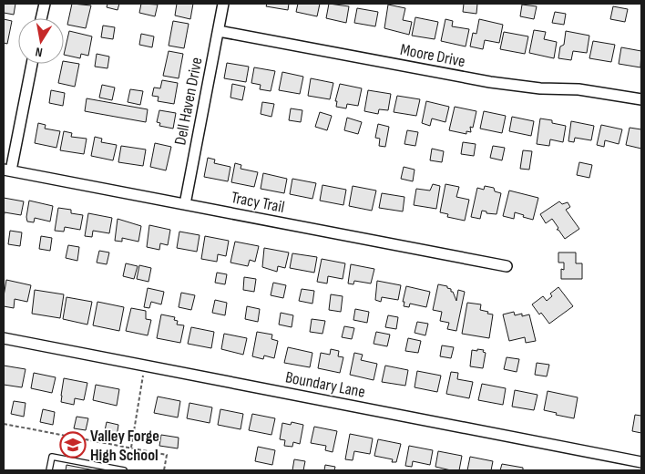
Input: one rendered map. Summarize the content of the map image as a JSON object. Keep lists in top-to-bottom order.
{
  "streets": {
    "street": [
      "Moore Drive",
      "Dell Haven Drive",
      "Tracy Trail",
      "Boundary Lane"
    ]
  },
  "crossings": [
    ["Moore Drive", "Dell Haven Drive"],
    ["Dell Haven Drive", "Tracy Trail"]
  ],
  "places": {
    "school or university": ["Valley Forge High School"]
  },
  "north": "bottom"
}
